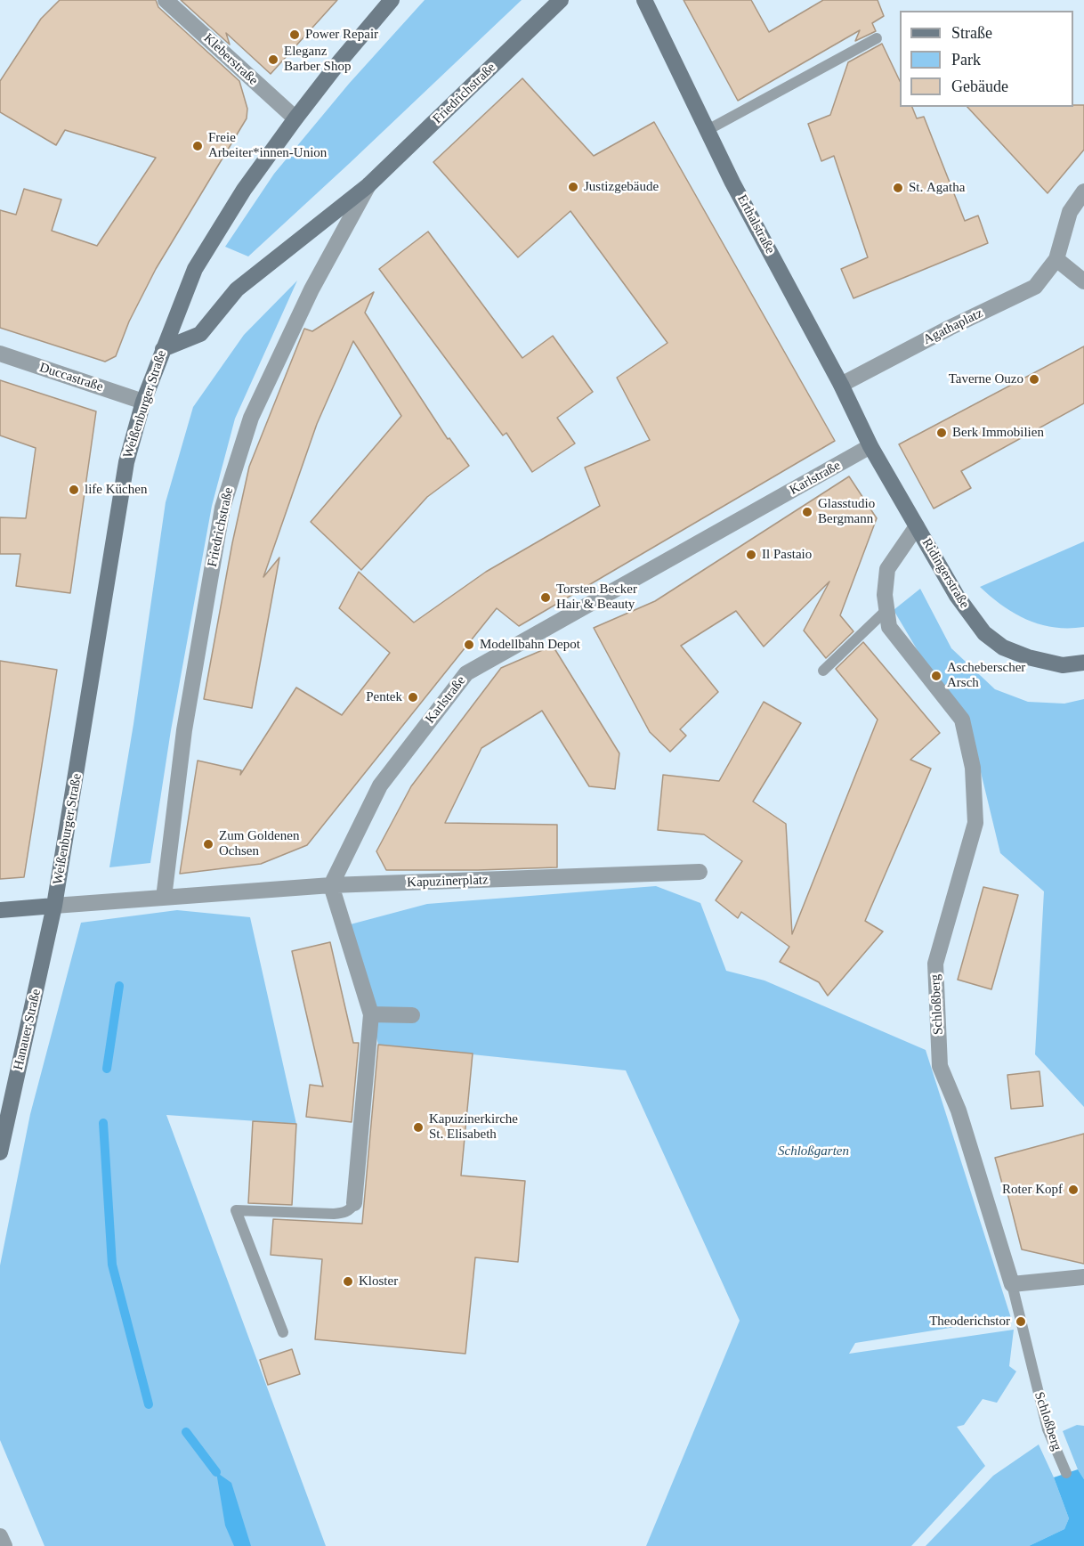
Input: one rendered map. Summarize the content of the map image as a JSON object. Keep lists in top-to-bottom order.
{
  "streets": {
    "main road": [
      "Friedrichstraße",
      "Erthalstraße",
      "Weißenburger Straße",
      "Ridingerstraße",
      "Hanauer Straße"
    ],
    "street": [
      "Kleberstraße",
      "Agathaplatz",
      "Duccastraße",
      "Karlstraße",
      "Kapuzinerplatz",
      "Schloßberg"
    ]
  },
  "crossings": [
    ["Kleberstraße", "Weißenburger Straße"],
    ["Friedrichstraße", "Weißenburger Straße"],
    ["Erthalstraße", "Agathaplatz"],
    ["Erthalstraße", "Karlstraße"],
    ["Erthalstraße", "Ridingerstraße"],
    ["Duccastraße", "Weißenburger Straße"],
    ["Weißenburger Straße", "Hanauer Straße"],
    ["Karlstraße", "Ridingerstraße"],
    ["Karlstraße", "Kapuzinerplatz"],
    ["Ridingerstraße", "Schloßberg"]
  ],
  "parks": ["Schloßgarten"],
  "places": [
    "Power Repair",
    "Eleganz Barber Shop",
    "Freie Arbeiter*innen-Union",
    "Justizgebäude",
    "St. Agatha",
    "Taverne Ouzo",
    "Berk Immobilien",
    "life Küchen",
    "Glasstudio Bergmann",
    "Il Pastaio",
    "Torsten Becker Hair & Beauty",
    "Modellbahn Depot",
    "Ascheberscher Arsch",
    "Pentek",
    "Zum Goldenen Ochsen",
    "Kapuzinerkirche St. Elisabeth",
    "Roter Kopf",
    "Kloster",
    "Theoderichstor"
  ],
  "legend": ["Straße", "Park", "Gebäude"]
}
